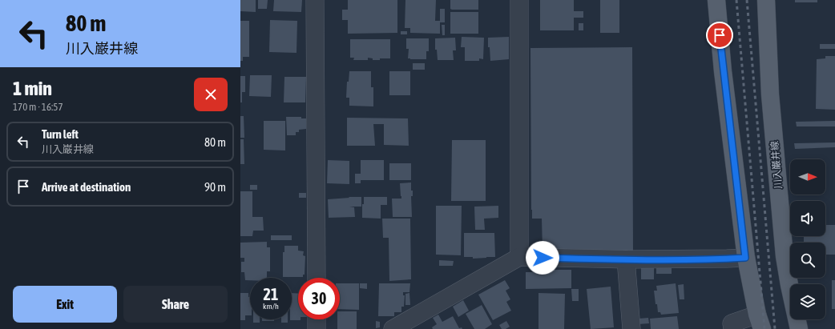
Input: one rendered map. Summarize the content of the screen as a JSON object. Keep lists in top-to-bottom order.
{
  "streets": {
    "main road": ["川入巌井線"]
  },
  "north": "right",
  "page": {
    "turn": ["80 m", "川入巌井線"],
    "heading": ["1 min", "170 m · 16:57"],
    "list": [
      {
        "name": "Turn left",
        "note": "川入巌井線",
        "value": "80 m"
      },
      {
        "name": "Arrive at destination",
        "value": "90 m"
      }
    ],
    "speed": "21 km/h",
    "limit": "30",
    "buttons": ["Exit", "Share"]
  }
}
